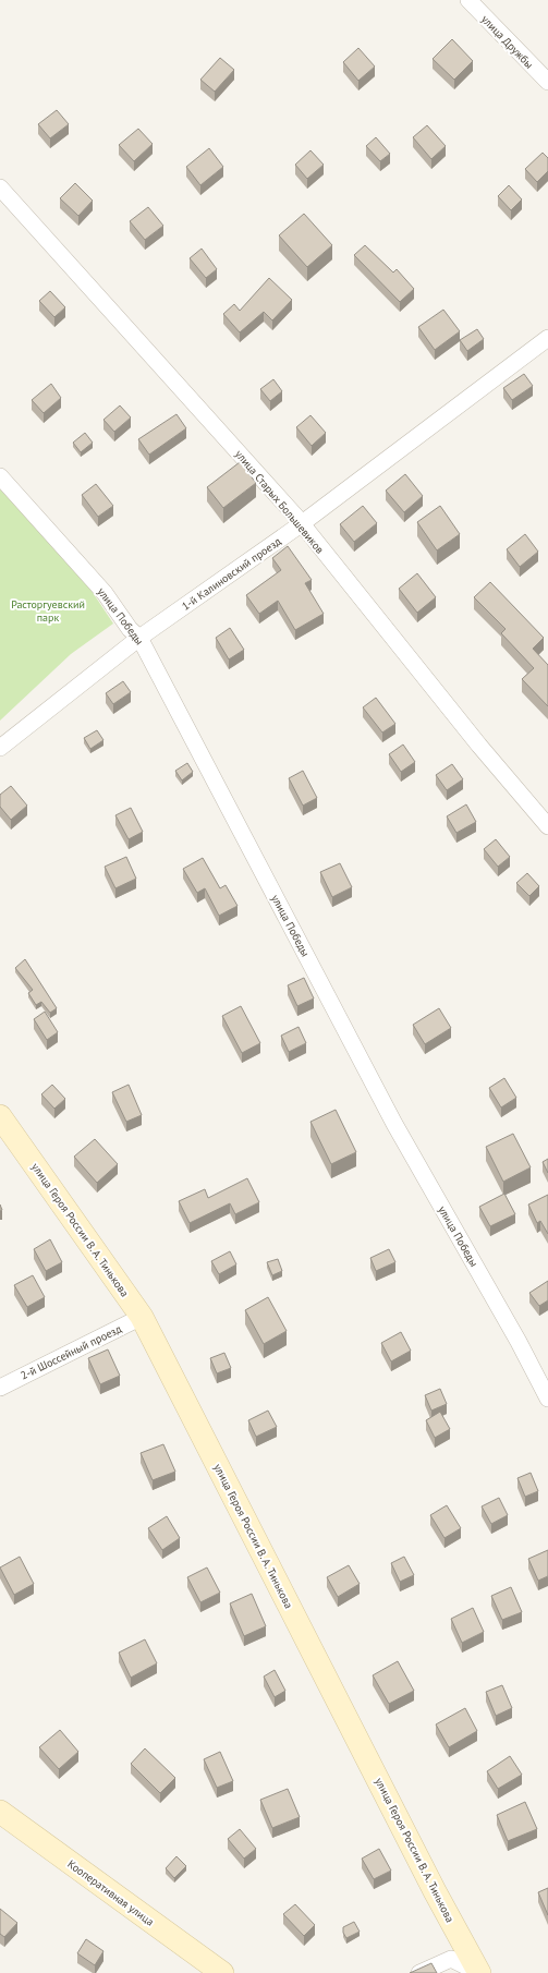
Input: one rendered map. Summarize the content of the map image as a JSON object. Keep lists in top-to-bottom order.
{
  "streets": {
    "street": [
      "улица Дружбы",
      "улица Старых Большевиков",
      "1-й Калиновский проезд",
      "улица Победы",
      "улица Героя России В. А. Тинькова",
      "2-й Шоссейный проезд",
      "Кооперативная улица"
    ]
  },
  "crossings": [
    ["улица Старых Большевиков", "1-й Калиновский проезд"],
    ["1-й Калиновский проезд", "улица Победы"],
    ["улица Героя России В. А. Тинькова", "2-й Шоссейный проезд"]
  ],
  "parks": ["Расторгуевский парк"]
}
